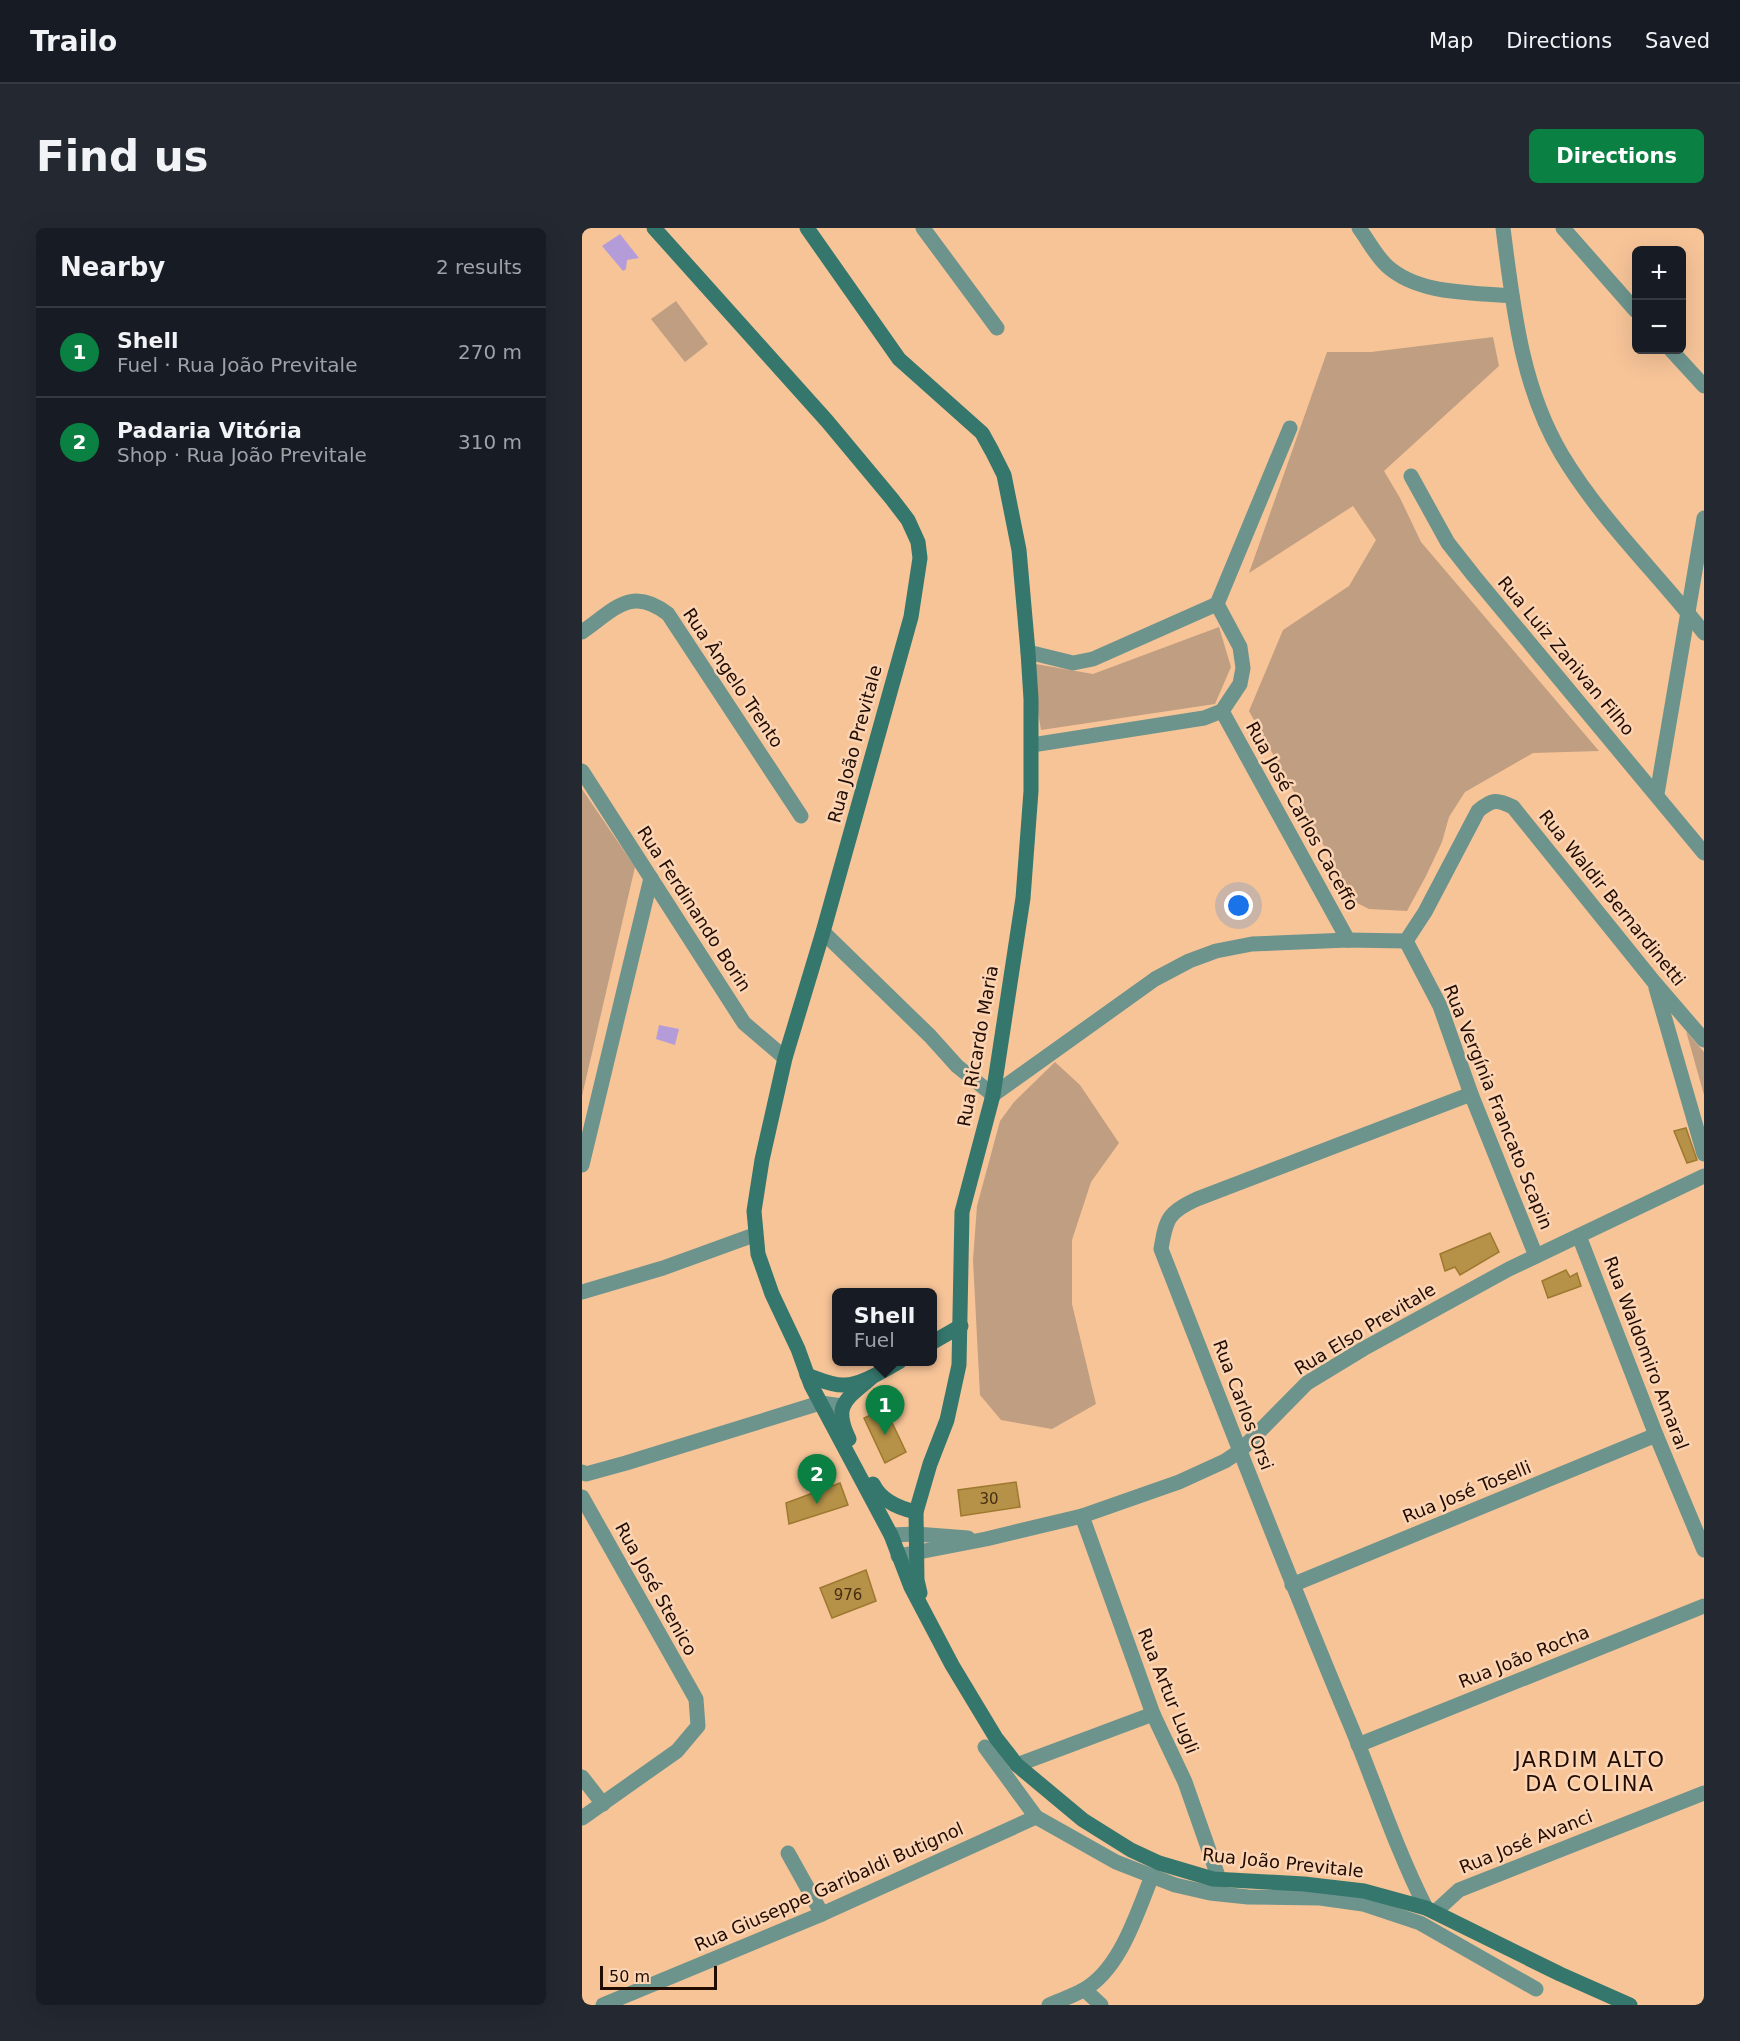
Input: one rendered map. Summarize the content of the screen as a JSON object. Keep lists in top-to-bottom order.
{
  "streets": {
    "main road": ["Rua João Previtale", "Rua Ricardo Maria"],
    "street": [
      "Rua Luiz Zanivan Filho",
      "Rua Ângelo Trento",
      "Rua José Carlos Caceffo",
      "Rua Waldir Bernardinetti",
      "Rua Ferdinando Borin",
      "Rua Vergínia Francato Scapin",
      "Rua Elso Previtale",
      "Rua Waldomiro Amaral",
      "Rua Carlos Orsi",
      "Rua José Toselli",
      "Rua José Stenico",
      "Rua João Rocha",
      "Rua Artur Lugli",
      "Rua José Avanci",
      "Rua Giuseppe Garibaldi Butignol"
    ]
  },
  "crossings": [
    ["Rua João Previtale", "Rua Ferdinando Borin"],
    ["Rua João Previtale", "Rua Ricardo Maria"],
    ["Rua João Previtale", "Rua Elso Previtale"],
    ["Rua João Previtale", "Rua Carlos Orsi"],
    ["Rua João Previtale", "Rua Artur Lugli"],
    ["Rua João Previtale", "Rua José Avanci"],
    ["Rua João Previtale", "Rua Giuseppe Garibaldi Butignol"],
    ["Rua Waldir Bernardinetti", "Rua Vergínia Francato Scapin"],
    ["Rua Vergínia Francato Scapin", "Rua Elso Previtale"],
    ["Rua Vergínia Francato Scapin", "Rua Carlos Orsi"],
    ["Rua Elso Previtale", "Rua Waldomiro Amaral"],
    ["Rua Elso Previtale", "Rua Carlos Orsi"],
    ["Rua Elso Previtale", "Rua Artur Lugli"],
    ["Rua Waldomiro Amaral", "Rua José Toselli"],
    ["Rua Carlos Orsi", "Rua José Toselli"],
    ["Rua Carlos Orsi", "Rua João Rocha"],
    ["Rua Carlos Orsi", "Rua José Avanci"]
  ],
  "districts": ["JARDIM ALTO DA COLINA"],
  "house_numbers": ["30", "976"],
  "scale_bar": "50 m",
  "page": {
    "header": "Trailo",
    "nav": ["Map", "Directions", "Saved"],
    "buttons": "Directions",
    "title": "Find us",
    "heading": ["Nearby", "2 results"],
    "map_buttons": ["+", "−"],
    "list": [
      {
        "mark": "1",
        "name": "Shell",
        "note": "Fuel · Rua João Previtale",
        "value": "270 m"
      },
      {
        "mark": "2",
        "name": "Padaria Vitória",
        "note": "Shop · Rua João Previtale",
        "value": "310 m"
      }
    ],
    "popup": ["Shell", "Fuel"],
    "pins": ["1", "2"],
    "scale": "50 m"
  }
}
